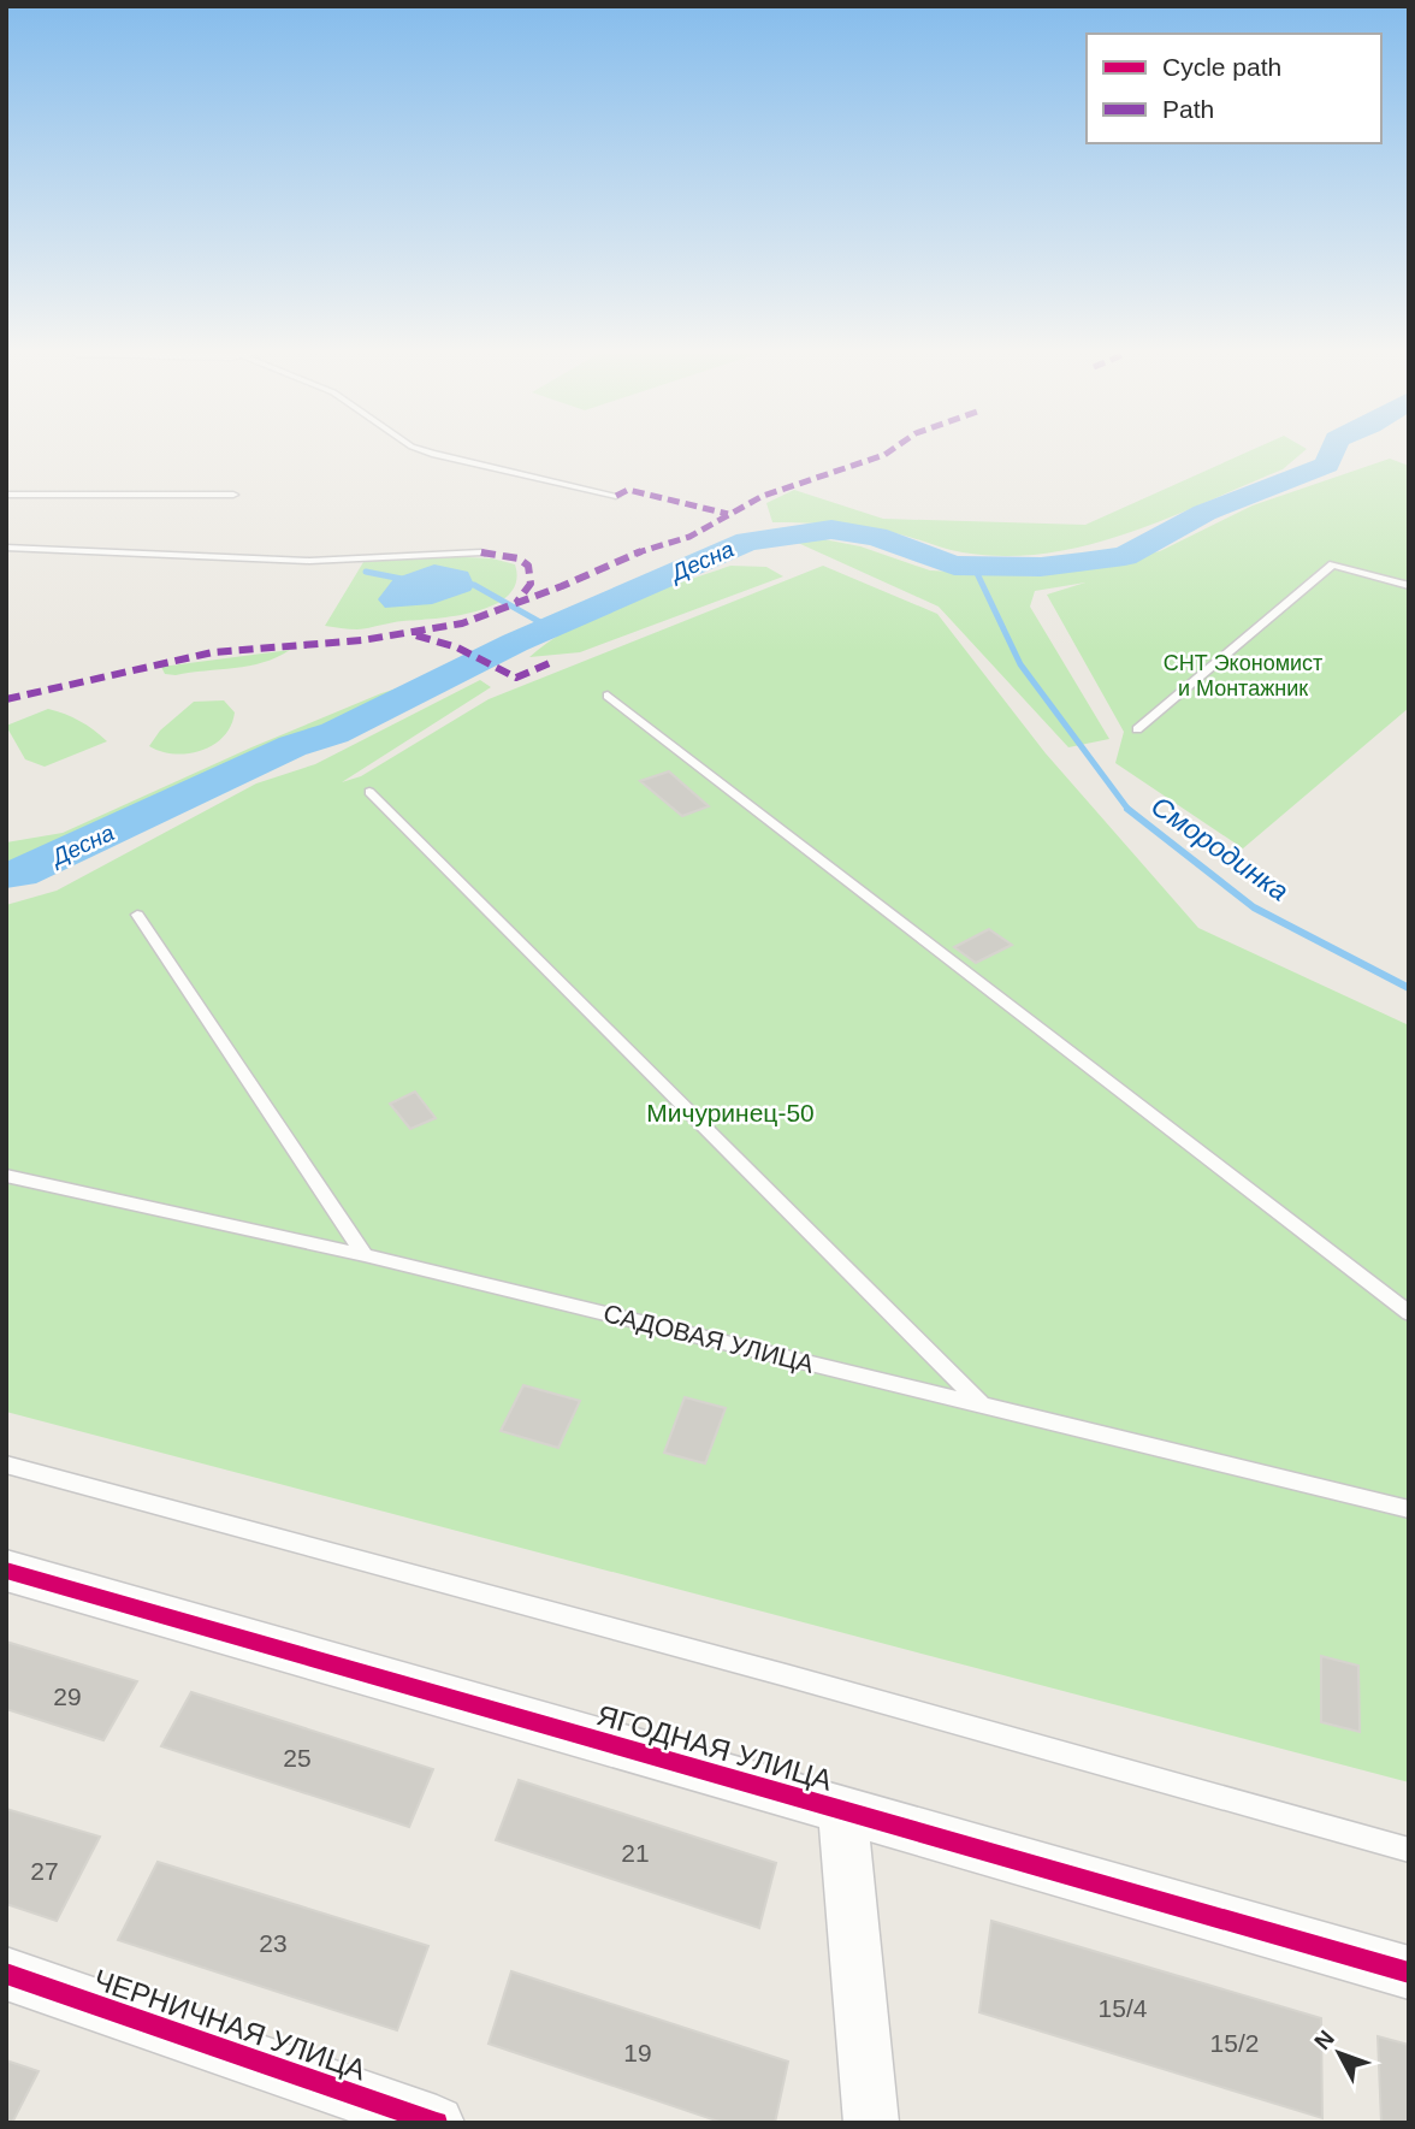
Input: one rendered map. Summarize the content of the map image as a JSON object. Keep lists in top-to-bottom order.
{
  "streets": {
    "street": ["ЯГОДНАЯ УЛИЦА", "ЧЕРНИЧНАЯ УЛИЦА"],
    "lane": ["САДОВАЯ УЛИЦА"]
  },
  "water": ["Десна", "Смородинка"],
  "parks": ["СНТ Экономист и Монтажник", "Мичуринец-50"],
  "house_numbers": [
    "29",
    "25",
    "21",
    "27",
    "23",
    "15/4",
    "15/2",
    "19"
  ],
  "legend": ["Cycle path", "Path"],
  "north": "top left"
}
